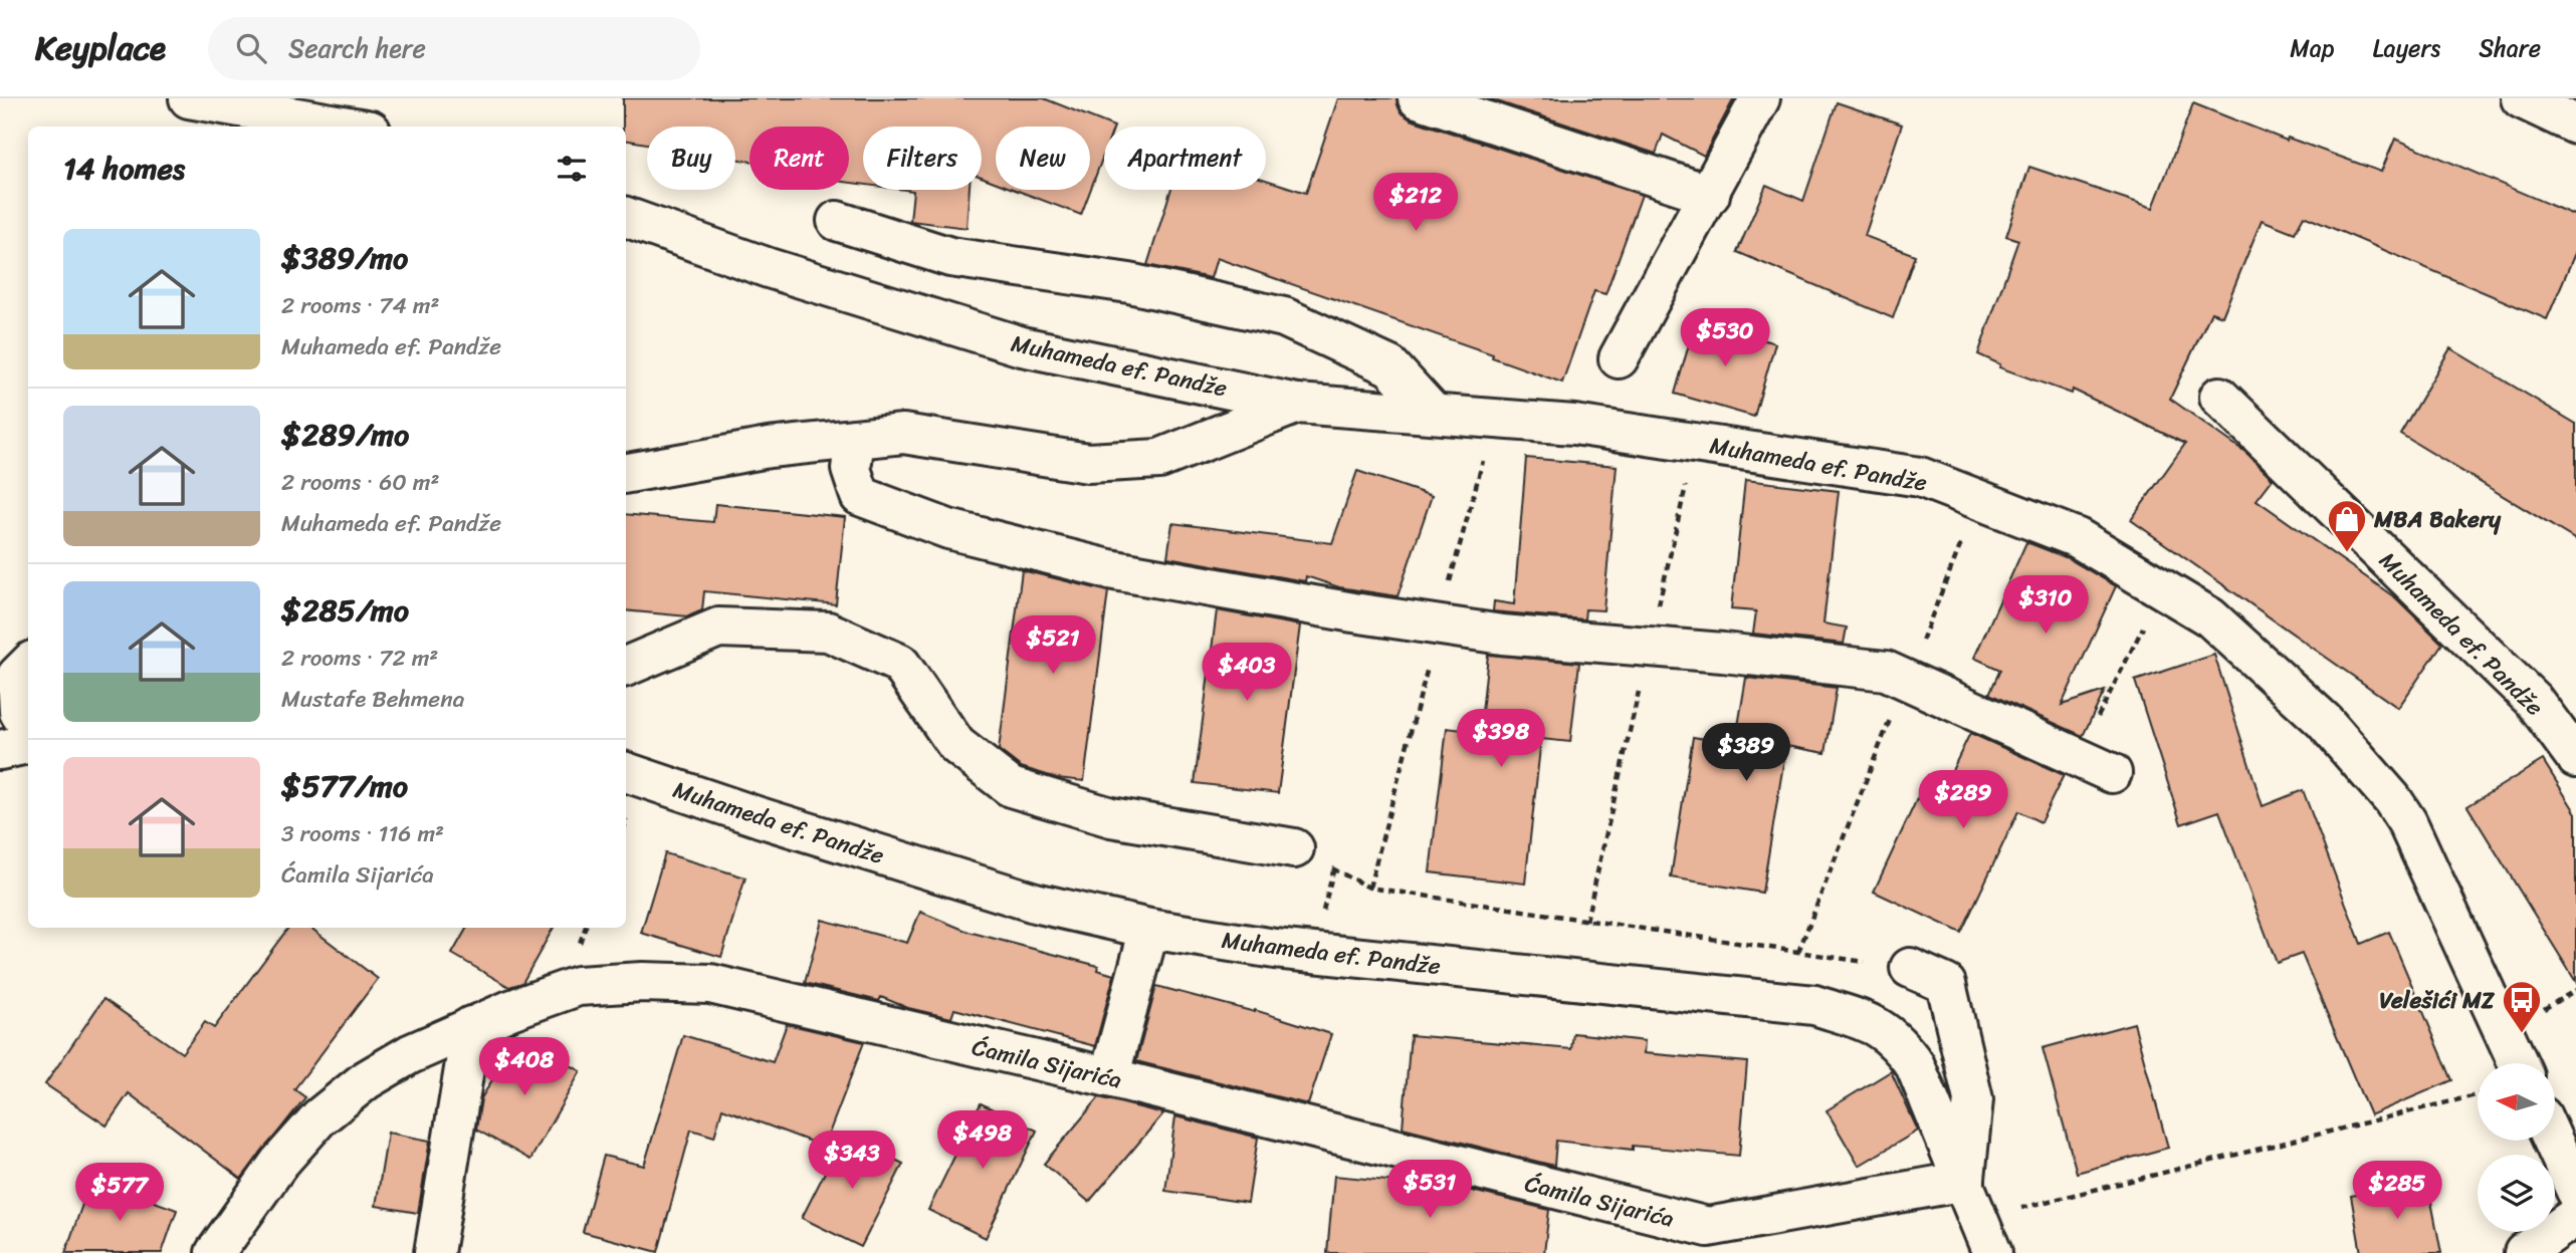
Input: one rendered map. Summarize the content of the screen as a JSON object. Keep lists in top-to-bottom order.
{
  "streets": {
    "street": ["Muhameda ef. Pandže", "Ćamila Sijarića"]
  },
  "crossings": [
    ["Muhameda ef. Pandže", "Ćamila Sijarića"]
  ],
  "places": {
    "shop": ["MBA Bakery"],
    "bus stop": ["Velešići MZ"]
  },
  "north": "left",
  "page": {
    "header": "Keyplace",
    "search": "Search here",
    "nav": ["Map", "Layers", "Share"],
    "chip": [
      "Buy",
      "Rent",
      "Filters",
      "New",
      "Apartment"
    ],
    "heading": "14 homes",
    "price": [
      "$212",
      "$530",
      "$310",
      "$521",
      "$403",
      "$398",
      "$389",
      "$289",
      "$408",
      "$498",
      "$343",
      "$531",
      "$285",
      "$577"
    ],
    "list": [
      {
        "name": "$389/mo",
        "note": "2 rooms · 74 m² · Muhameda ef. Pandže"
      },
      {
        "name": "$289/mo",
        "note": "2 rooms · 60 m² · Muhameda ef. Pandže"
      },
      {
        "name": "$285/mo",
        "note": "2 rooms · 72 m² · Mustafe Behmena"
      },
      {
        "name": "$577/mo",
        "note": "3 rooms · 116 m² · Ćamila Sijarića"
      }
    ]
  }
}
